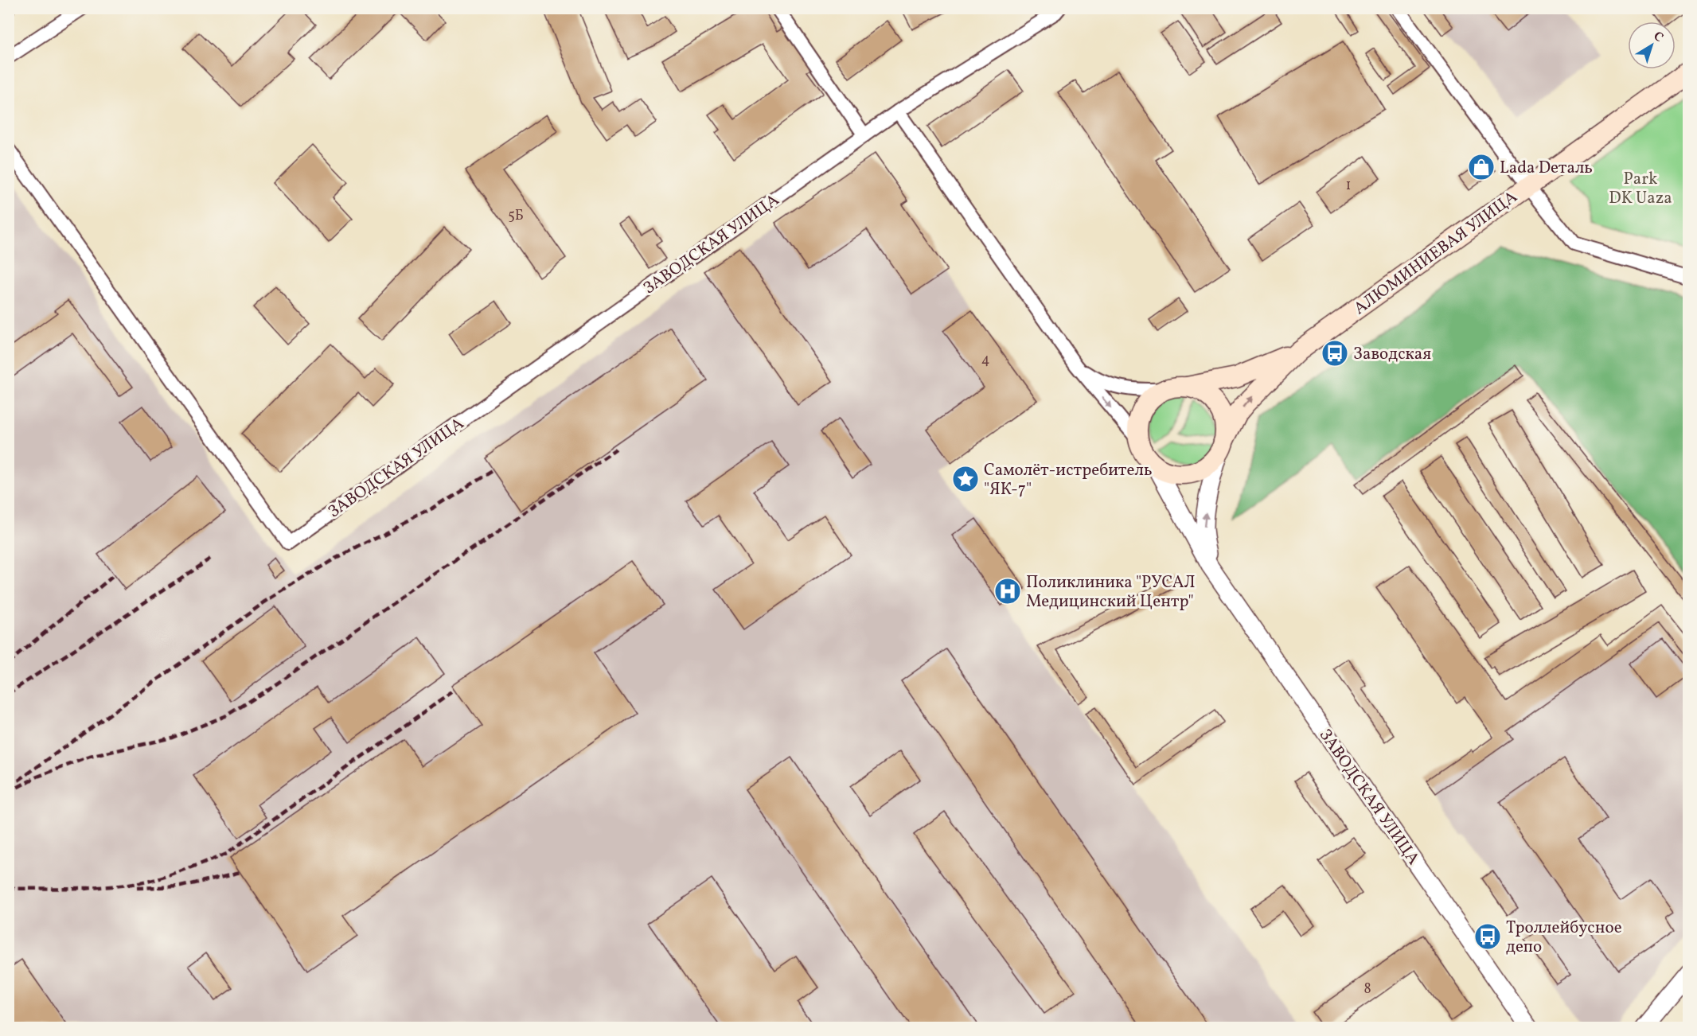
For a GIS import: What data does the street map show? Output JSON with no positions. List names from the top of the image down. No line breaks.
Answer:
{"streets":{"main road":["АЛЮМИНИЕВАЯ УЛИЦА"],"street":["ЗАВОДСКАЯ УЛИЦА"]},"parks":["Park DK Uaza"],"places":{"shop":["Lada Dеталь"],"bus stop":["Заводская","Троллейбусное депо"],"place":["Самолёт-истребитель \"ЯК-7\""],"hospital":["Поликлиника \"РУСАЛ Медицинский Центр\""]},"house_numbers":["1","5Б","4","8"],"north":"top right"}
